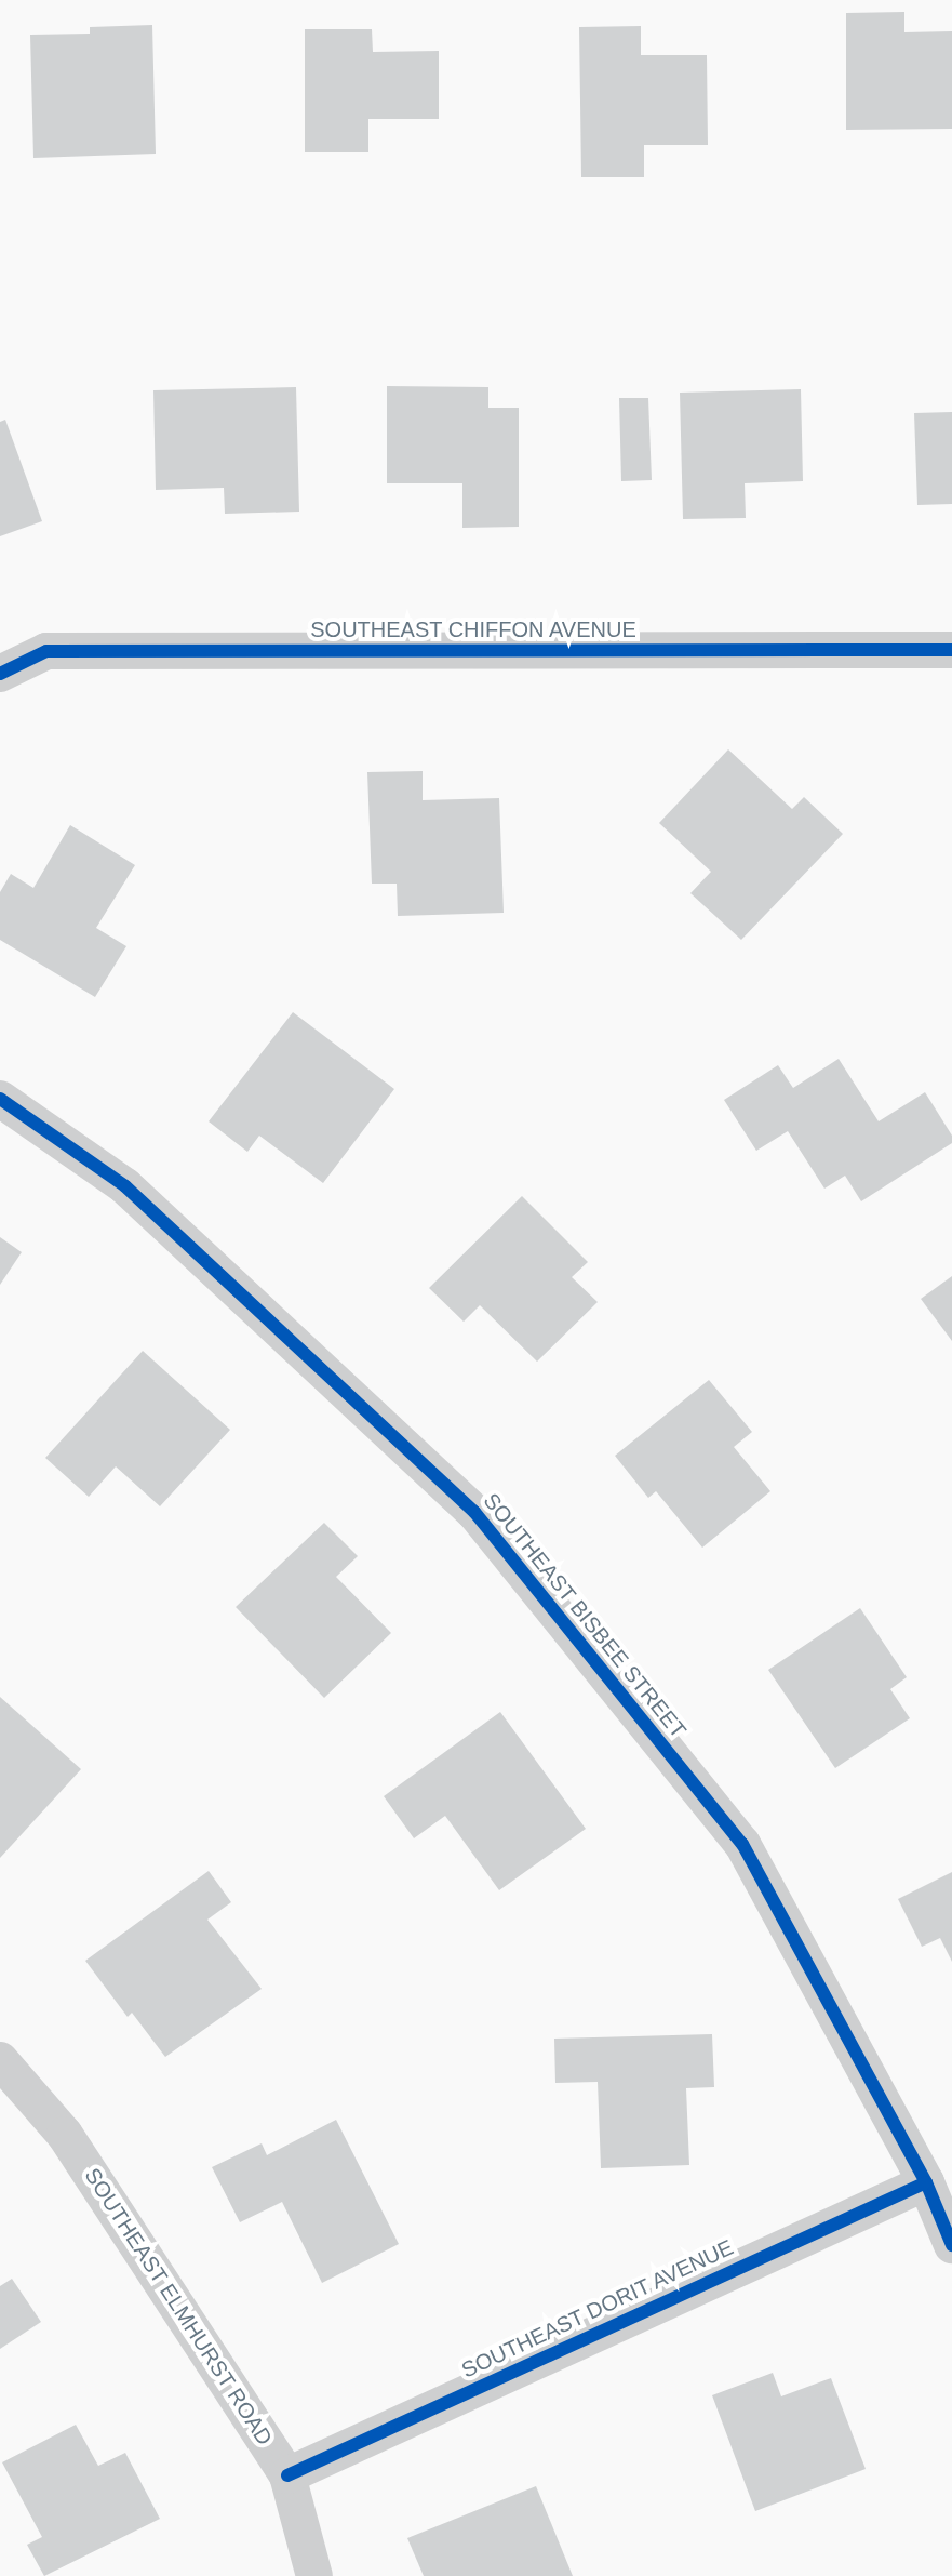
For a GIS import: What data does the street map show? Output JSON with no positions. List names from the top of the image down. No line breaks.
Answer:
{"streets":{"street":["SOUTHEAST CHIFFON AVENUE","SOUTHEAST BISBEE STREET","SOUTHEAST ELMHURST ROAD","SOUTHEAST DORIT AVENUE"]},"crossings":[["SOUTHEAST BISBEE STREET","SOUTHEAST DORIT AVENUE"],["SOUTHEAST ELMHURST ROAD","SOUTHEAST DORIT AVENUE"]]}
